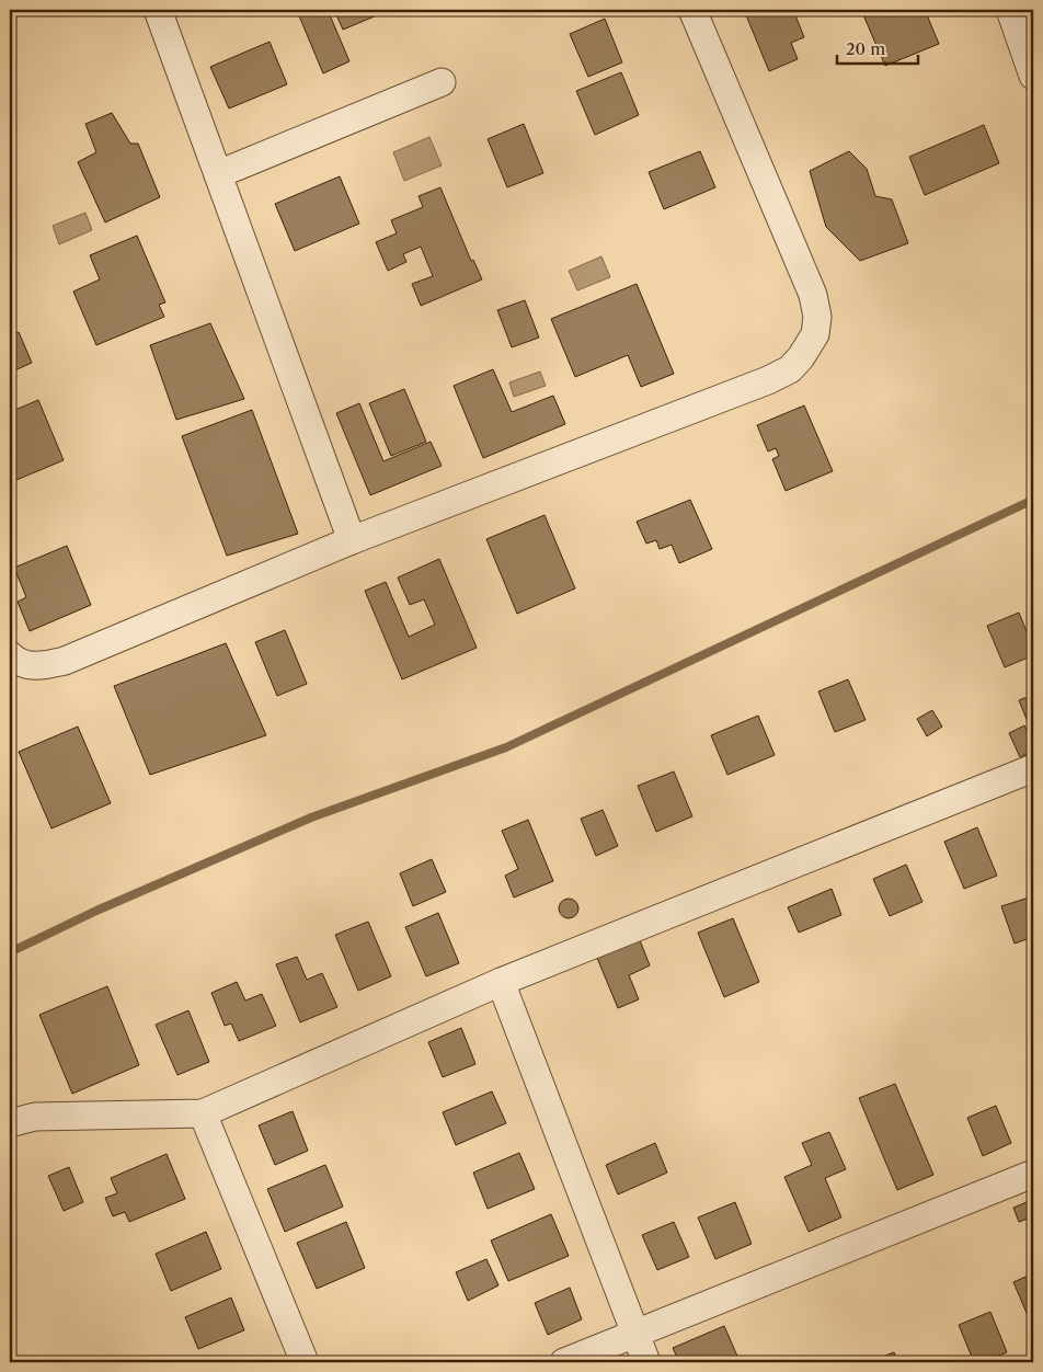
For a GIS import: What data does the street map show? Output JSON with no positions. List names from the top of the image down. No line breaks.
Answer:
{"scale_bar":"20 m"}
